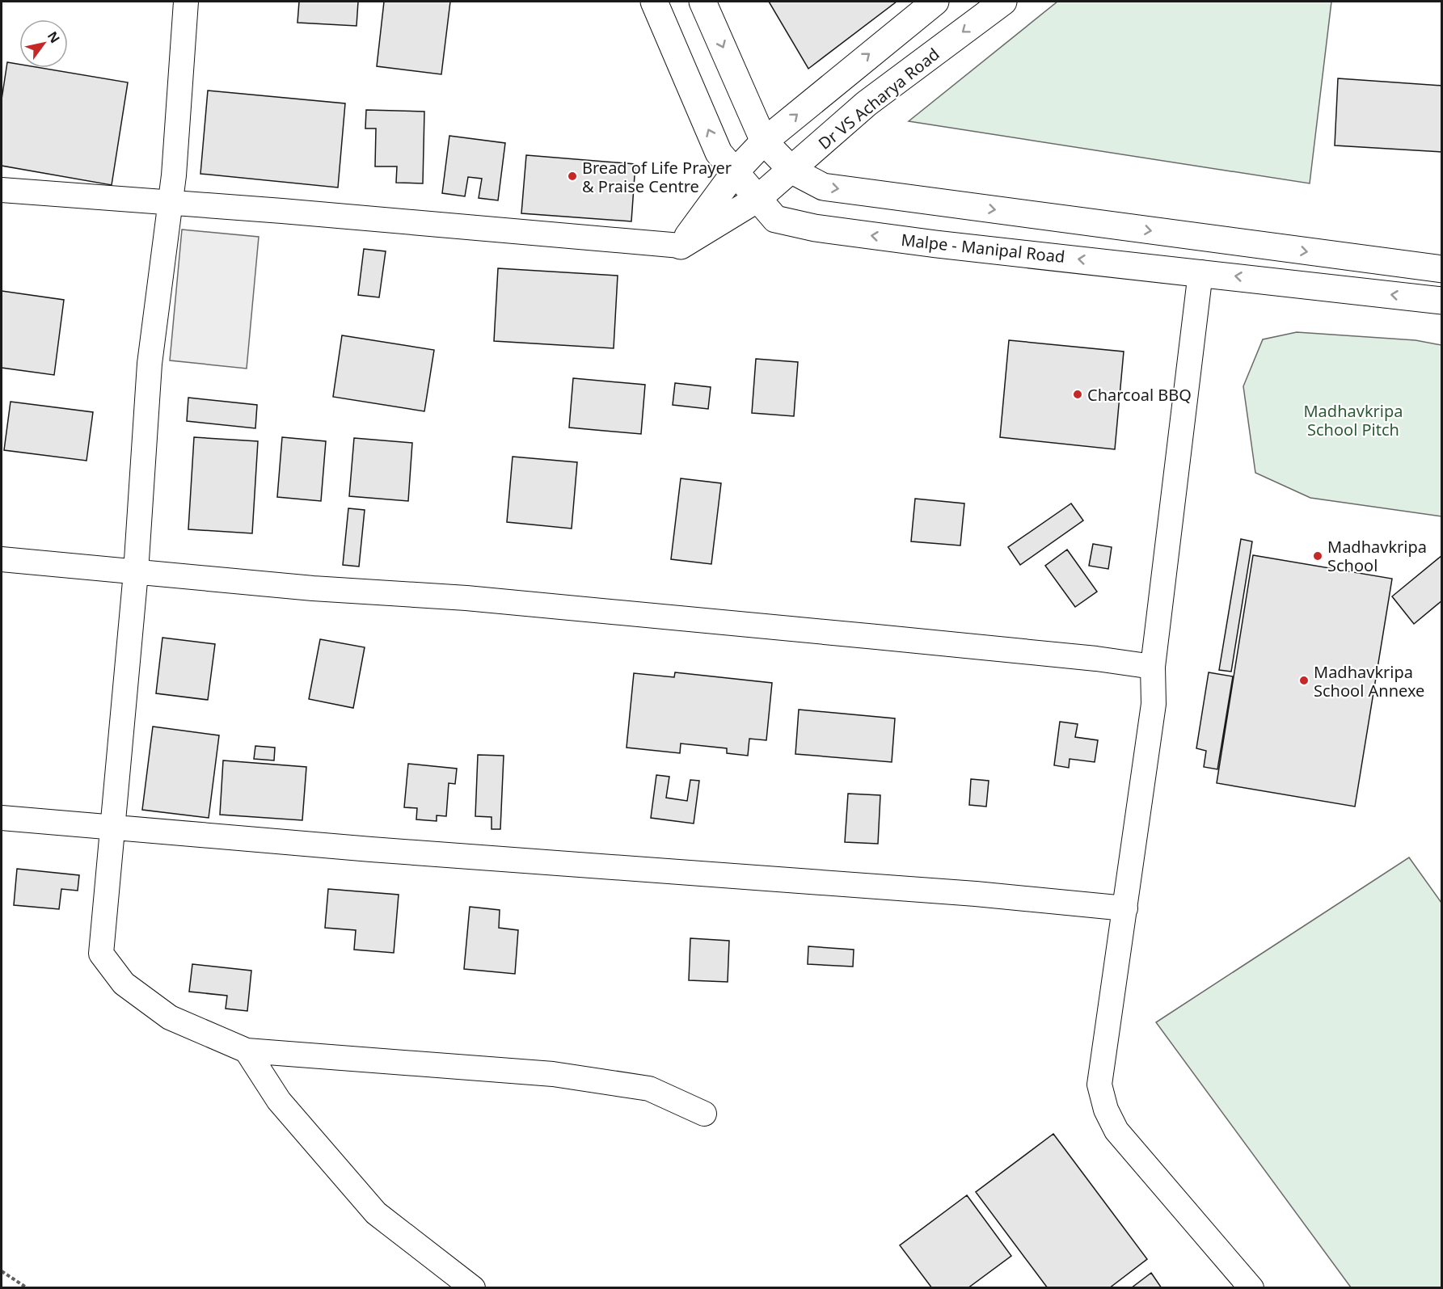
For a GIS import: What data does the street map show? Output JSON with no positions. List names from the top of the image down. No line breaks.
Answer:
{"streets":{"main road":["Dr VS Acharya Road","Malpe - Manipal Road"]},"crossings":[["Dr VS Acharya Road","Malpe - Manipal Road"]],"parks":["Madhavkripa School Pitch"],"places":["Bread of Life Prayer & Praise Centre","Charcoal BBQ","Madhavkripa School","Madhavkripa School Annexe"],"north":"top right"}
